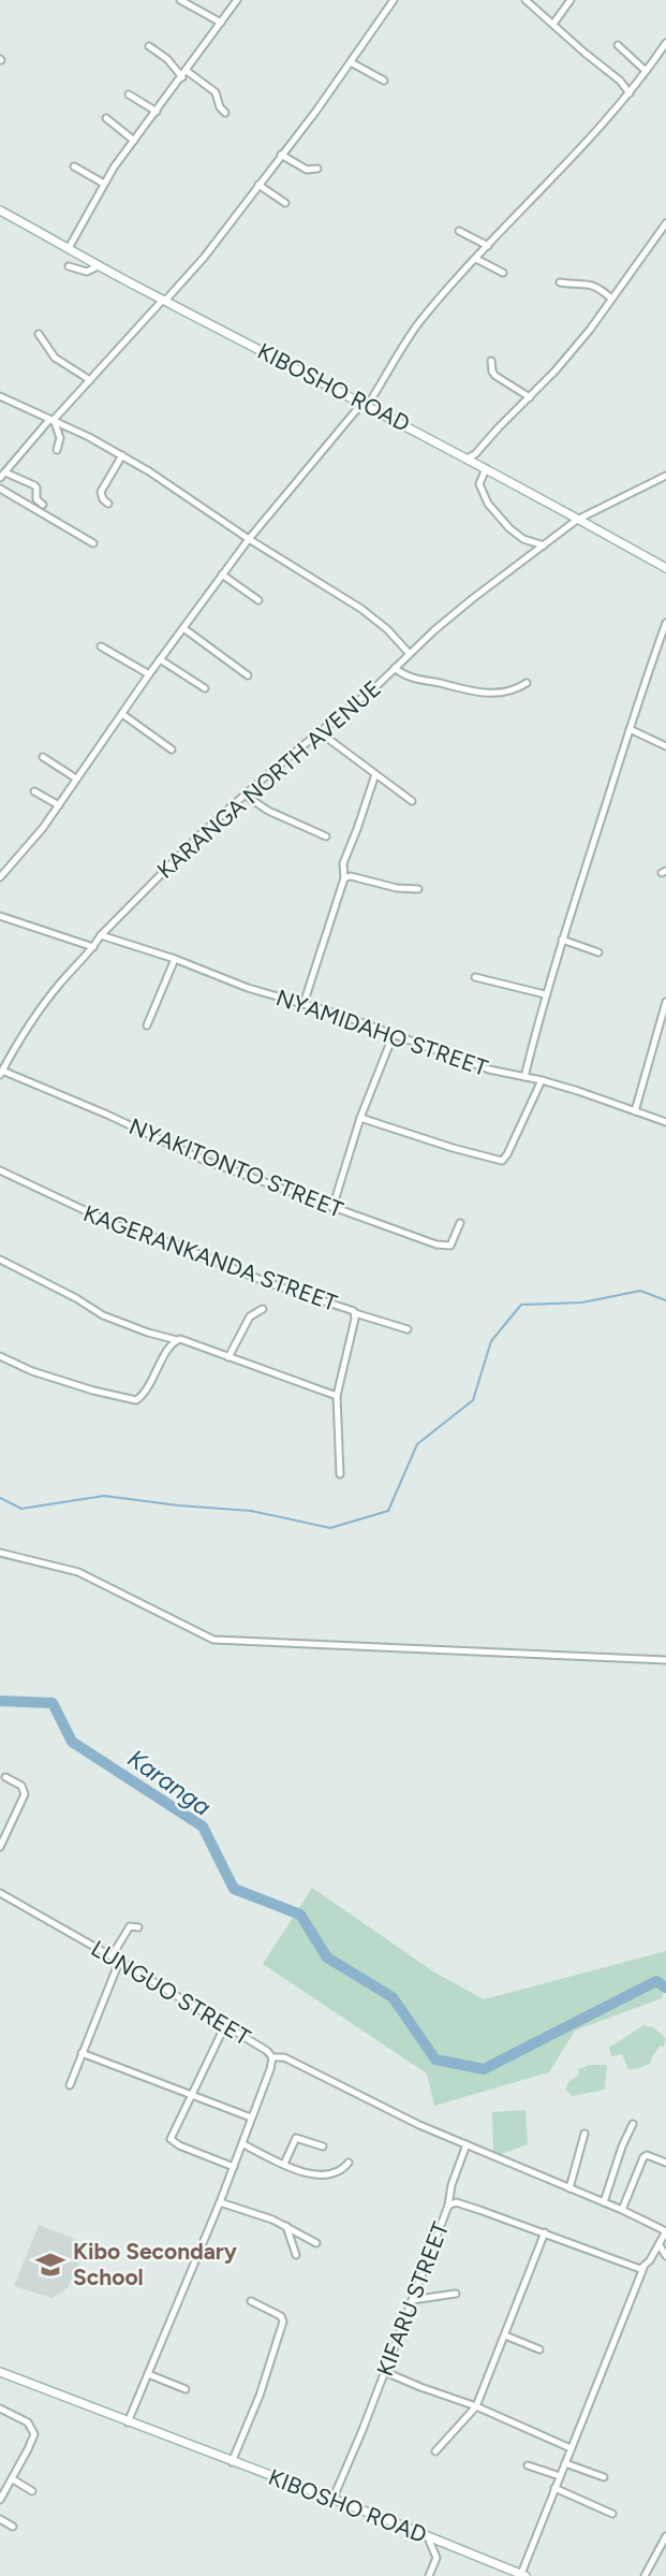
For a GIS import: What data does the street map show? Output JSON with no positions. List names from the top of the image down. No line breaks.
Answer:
{"streets":{"street":["KIBOSHO ROAD","KARANGA NORTH AVENUE","NYAMIDAHO STREET","NYAKITONTO STREET","KAGERANKANDA STREET","LUNGUO STREET","KIFARU STREET"]},"crossings":[["KIBOSHO ROAD","KARANGA NORTH AVENUE"],["KIBOSHO ROAD","LUNGUO STREET"],["KIBOSHO ROAD","KIFARU STREET"],["KARANGA NORTH AVENUE","NYAMIDAHO STREET"],["KARANGA NORTH AVENUE","NYAKITONTO STREET"]],"water":["Karanga"],"places":{"school or university":["Kibo Secondary School"]}}
